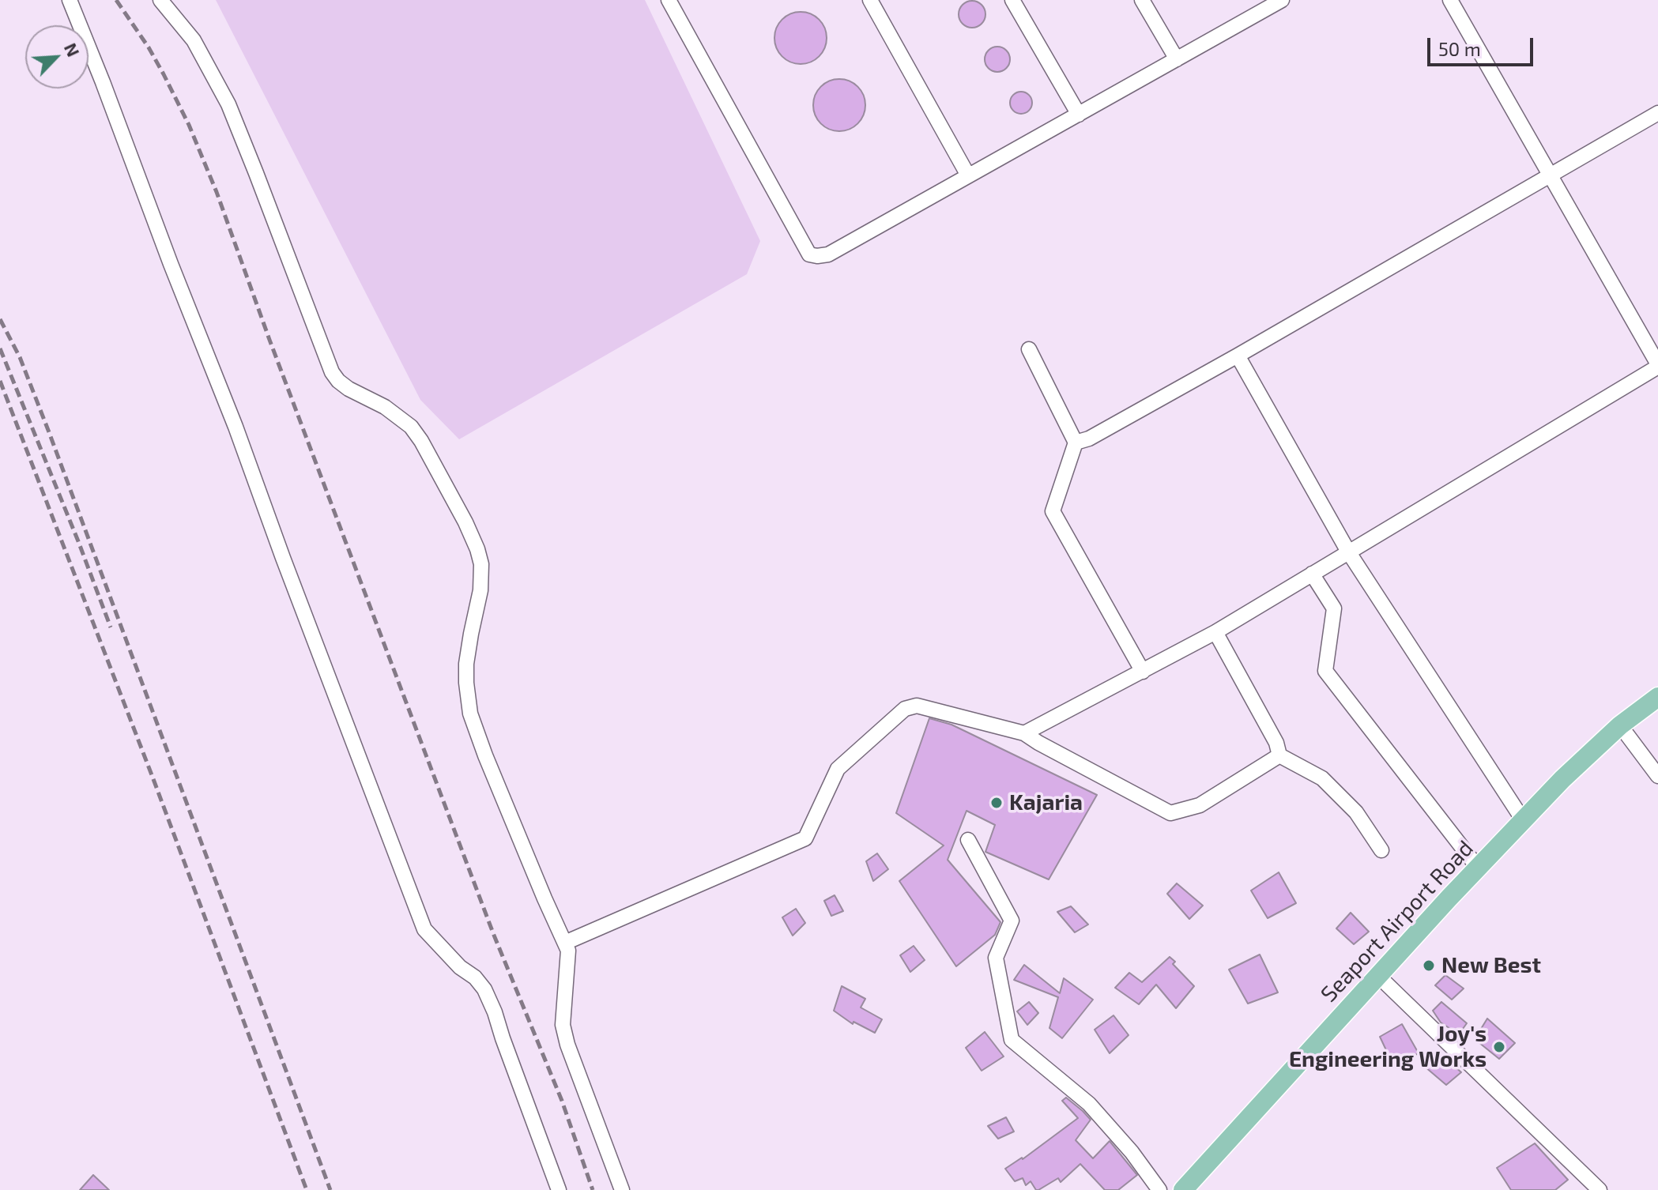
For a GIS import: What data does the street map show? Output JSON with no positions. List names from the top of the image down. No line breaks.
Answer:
{"streets":{"main road":["Seaport Airport Road"]},"places":["Kajaria","New Best","Joy's Engineering Works"],"scale_bar":"50 m","north":"top right"}
